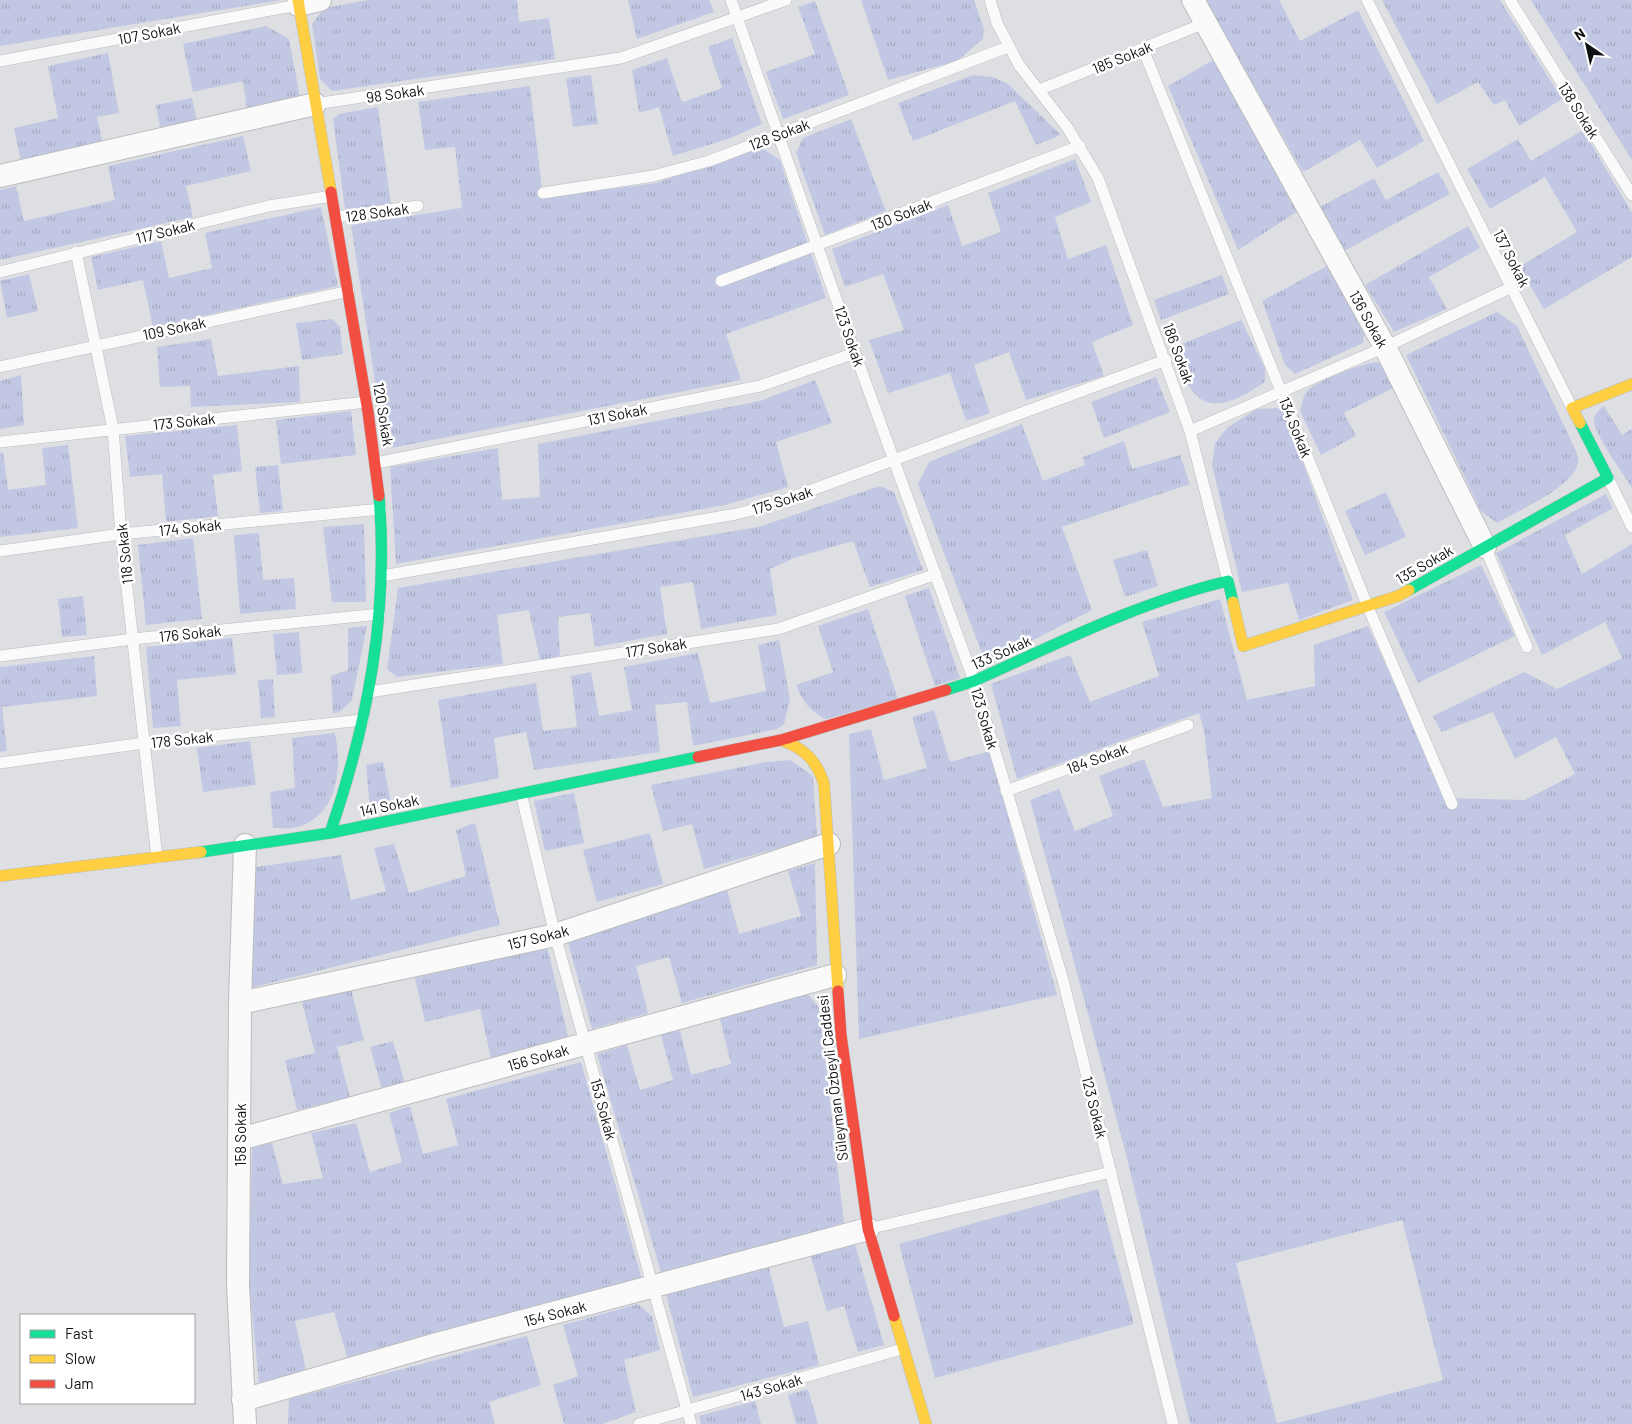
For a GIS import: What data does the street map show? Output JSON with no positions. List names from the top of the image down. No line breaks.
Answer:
{"streets":{"street":["98 Sokak","137 Sokak","136 Sokak","186 Sokak","120 Sokak","135 Sokak","133 Sokak","141 Sokak","157 Sokak","156 Sokak","Süleyman Özbeyli Caddesi","158 Sokak","154 Sokak"],"lane":["107 Sokak","185 Sokak","138 Sokak","128 Sokak","130 Sokak","117 Sokak","109 Sokak","123 Sokak","131 Sokak","173 Sokak","134 Sokak","175 Sokak","174 Sokak","118 Sokak","176 Sokak","177 Sokak","178 Sokak","184 Sokak","153 Sokak","143 Sokak"]},"crossings":[["107 Sokak","120 Sokak"],["185 Sokak","136 Sokak"],["185 Sokak","186 Sokak"],["185 Sokak","134 Sokak"],["98 Sokak","123 Sokak"],["98 Sokak","120 Sokak"],["128 Sokak","123 Sokak"],["128 Sokak","186 Sokak"],["128 Sokak","120 Sokak"],["130 Sokak","123 Sokak"],["130 Sokak","186 Sokak"],["117 Sokak","120 Sokak"],["117 Sokak","118 Sokak"],["137 Sokak","135 Sokak"],["136 Sokak","135 Sokak"],["109 Sokak","120 Sokak"],["109 Sokak","118 Sokak"],["123 Sokak","131 Sokak"],["123 Sokak","175 Sokak"],["123 Sokak","177 Sokak"],["123 Sokak","133 Sokak"],["123 Sokak","184 Sokak"],["186 Sokak","175 Sokak"],["186 Sokak","135 Sokak"],["186 Sokak","133 Sokak"],["120 Sokak","131 Sokak"],["120 Sokak","173 Sokak"],["120 Sokak","175 Sokak"],["120 Sokak","174 Sokak"],["120 Sokak","176 Sokak"],["120 Sokak","177 Sokak"],["120 Sokak","178 Sokak"],["120 Sokak","141 Sokak"],["173 Sokak","118 Sokak"],["134 Sokak","135 Sokak"],["174 Sokak","118 Sokak"],["118 Sokak","176 Sokak"],["118 Sokak","178 Sokak"],["118 Sokak","141 Sokak"],["133 Sokak","141 Sokak"],["133 Sokak","Süleyman Özbeyli Caddesi"],["141 Sokak","Süleyman Özbeyli Caddesi"],["141 Sokak","153 Sokak"],["141 Sokak","158 Sokak"],["157 Sokak","Süleyman Özbeyli Caddesi"],["157 Sokak","153 Sokak"],["157 Sokak","158 Sokak"],["156 Sokak","Süleyman Özbeyli Caddesi"],["156 Sokak","153 Sokak"],["156 Sokak","158 Sokak"],["Süleyman Özbeyli Caddesi","154 Sokak"],["Süleyman Özbeyli Caddesi","143 Sokak"],["153 Sokak","154 Sokak"],["153 Sokak","143 Sokak"],["158 Sokak","154 Sokak"]],"legend":["Fast","Slow","Jam"],"north":"top left"}
